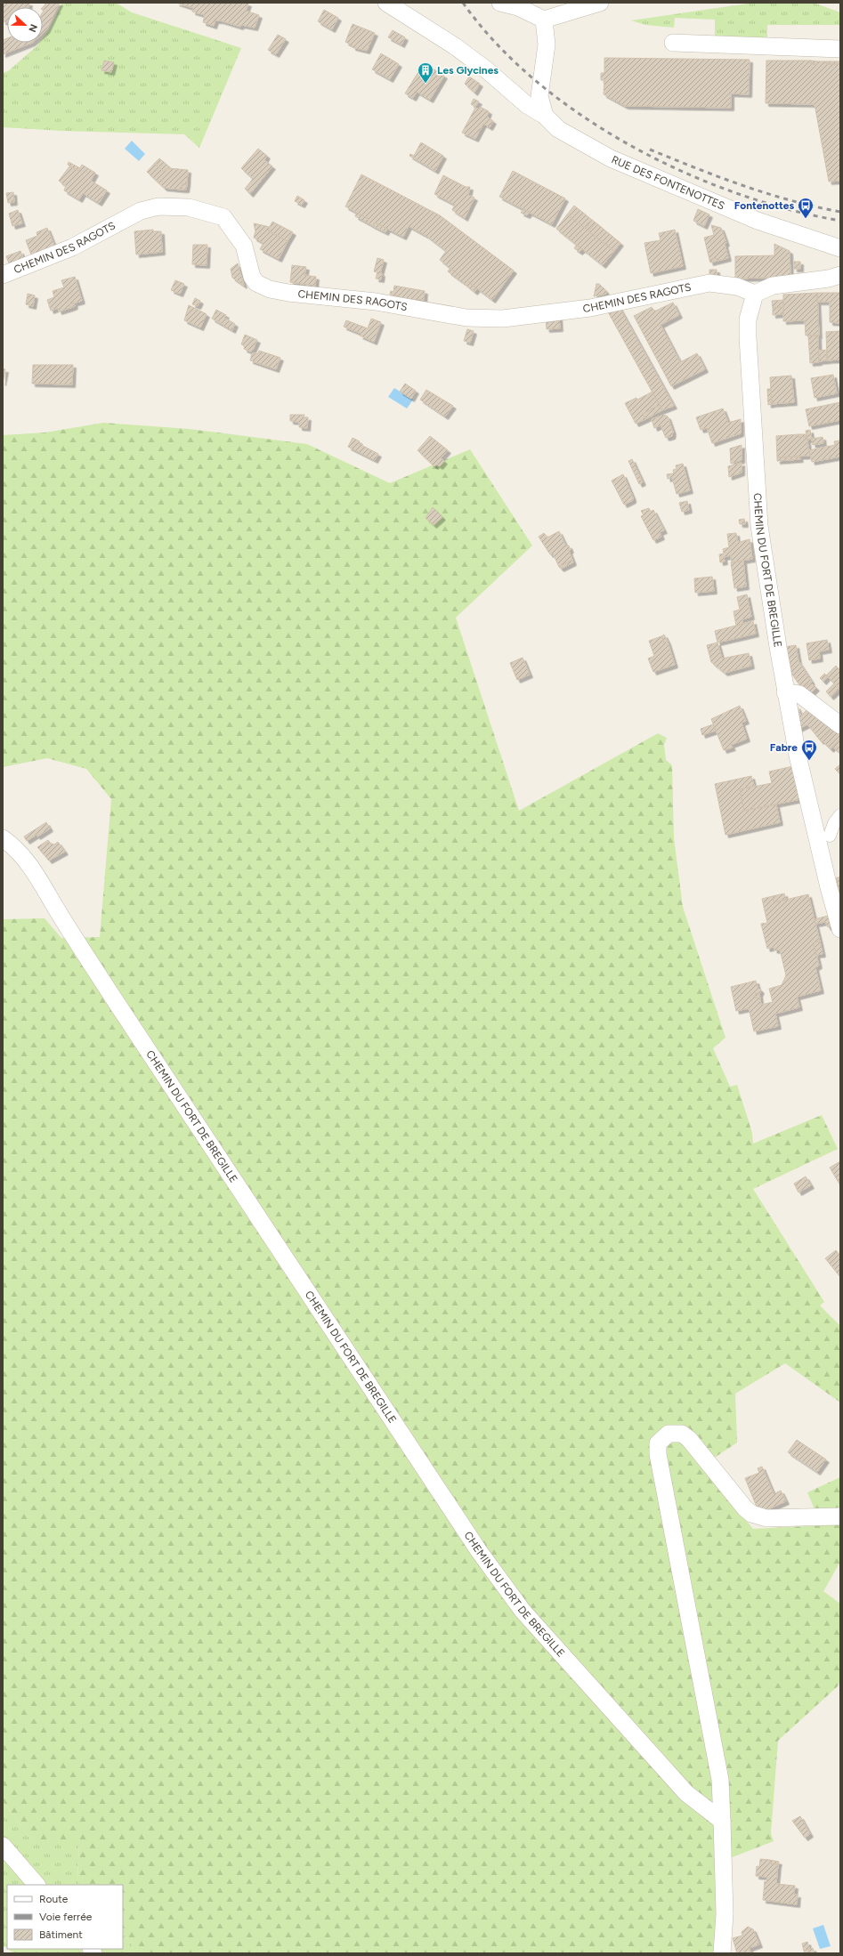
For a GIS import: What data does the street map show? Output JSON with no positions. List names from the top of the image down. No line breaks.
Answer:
{"streets":{"street":["RUE DES FONTENOTTES","CHEMIN DES RAGOTS","CHEMIN DU FORT DE BREGILLE"]},"crossings":[["CHEMIN DES RAGOTS","CHEMIN DU FORT DE BREGILLE"]],"places":{"building":["Les Glycines"],"bus stop":["Fontenottes","Fabre"]},"legend":["Route","Voie ferrée","Bâtiment"],"north":"right"}
